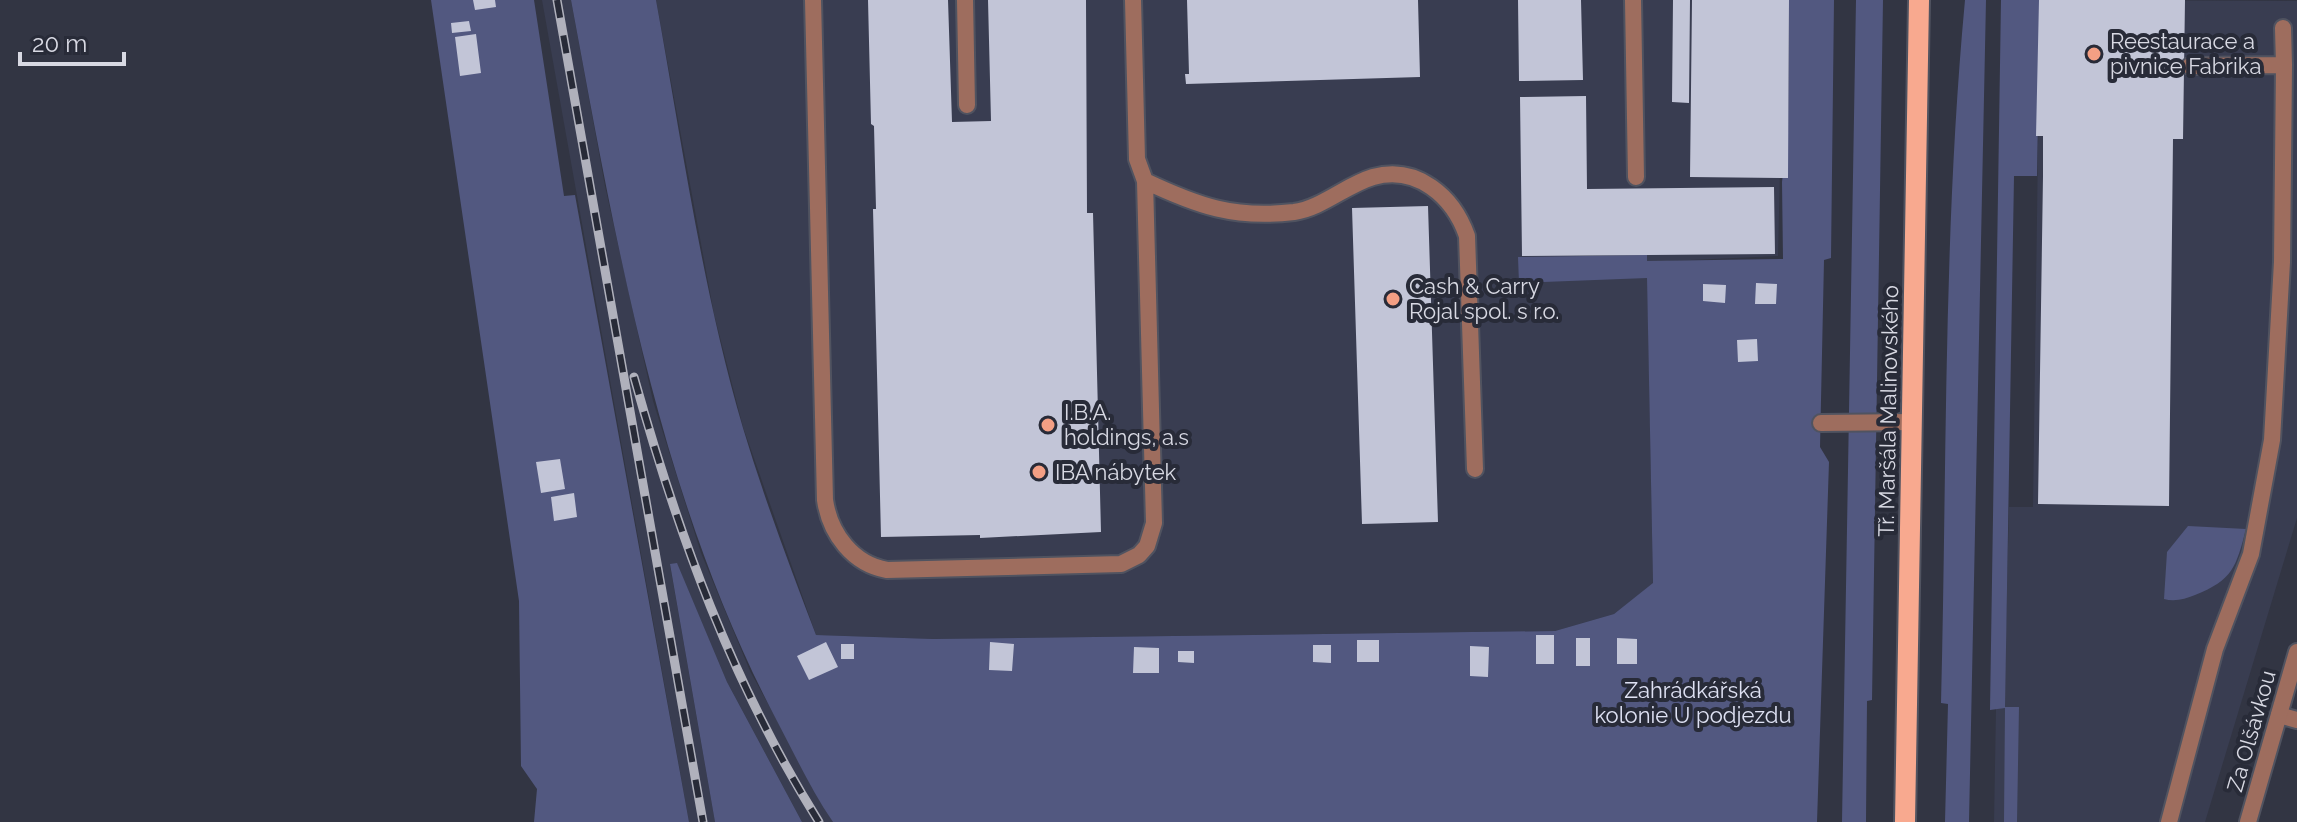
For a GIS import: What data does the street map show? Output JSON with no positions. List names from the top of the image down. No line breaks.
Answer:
{"streets":{"main road":["Tř. Maršála Malinovského"],"street":["Za Olšávkou"]},"parks":["Zahrádkářská kolonie U podjezdu"],"places":["Reestaurace a pivnice Fabrika","Cash & Carry Rojal spol. s r.o.","I.B.A. holdings, a.s","IBA nábytek"],"scale_bar":"20 m"}
